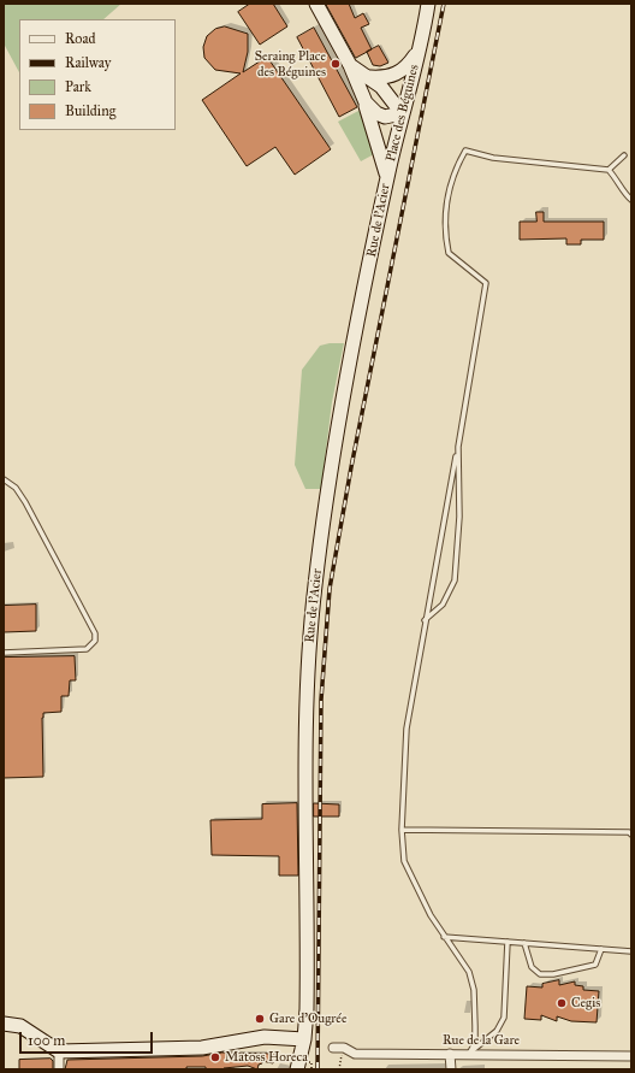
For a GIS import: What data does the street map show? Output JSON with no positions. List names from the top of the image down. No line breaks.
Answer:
{"streets":{"main road":["Place des Béguines","Rue de l'Acier"],"street":["Rue de la Gare"]},"crossings":[["Place des Béguines","Rue de l'Acier"]],"places":["Seraing Place des Béguines","Cegis","Gare d'Ougrée","Matoss Horeca"],"legend":["Road","Railway","Park","Building"],"scale_bar":"100 m"}
